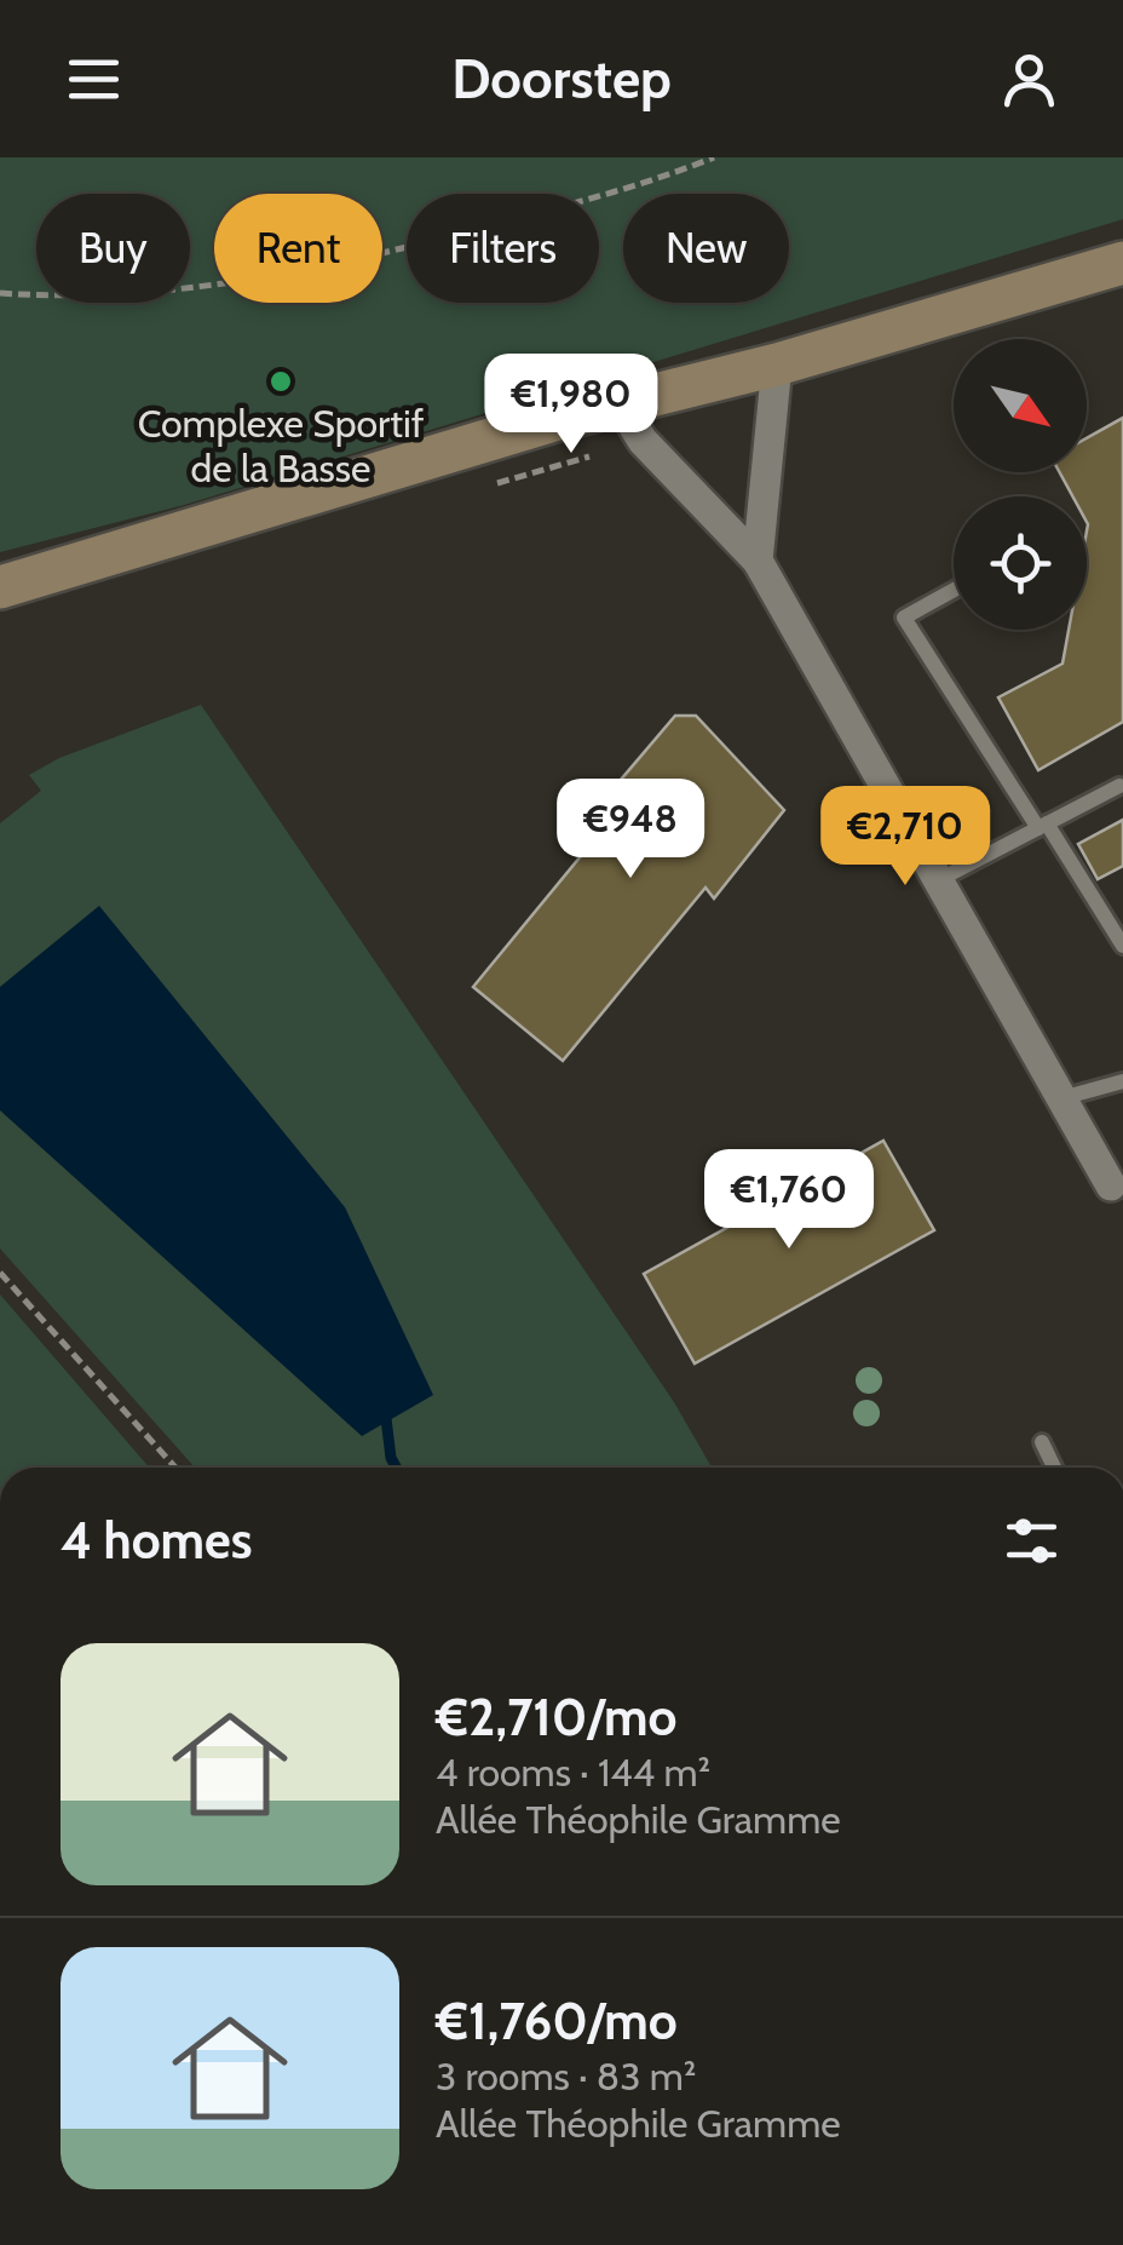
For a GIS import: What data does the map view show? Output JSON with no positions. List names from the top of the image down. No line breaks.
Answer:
{"places":["Complexe Sportif de la Basse"],"north":"bottom right","page":{"header":"Doorstep","chip":["Buy","Rent","Filters","New"],"price":["€1,980","€948","€2,710","€1,760"],"heading":"4 homes","list":[{"name":"€2,710/mo","note":"4 rooms · 144 m² · Allée Théophile Gramme"},{"name":"€1,760/mo","note":"3 rooms · 83 m² · Allée Théophile Gramme"}]}}
